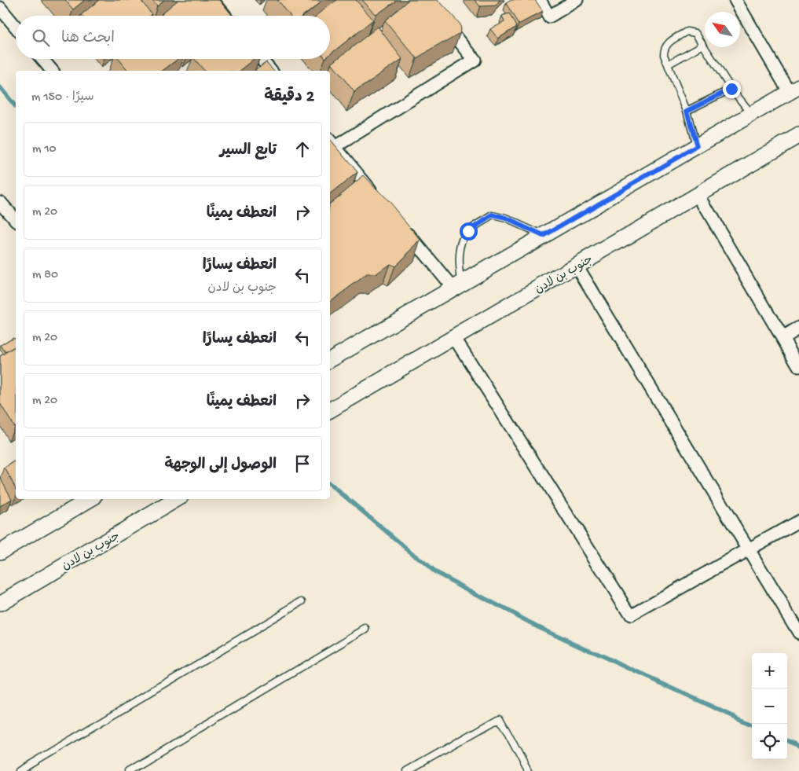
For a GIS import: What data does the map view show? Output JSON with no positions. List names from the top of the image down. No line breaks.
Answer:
{"streets":{"street":["جنوب بن لادن"]},"north":"top left","page":{"search":"ابحث هنا","heading":["2 دقيقة","سيرًا · 150 m"],"list":[["تابع السير","10 m"],["انعطف يمينًا","20 m"],["انعطف يسارًا","جنوب بن لادن","80 m"],["انعطف يسارًا","20 m"],["انعطف يمينًا","20 m"],"الوصول إلى الوجهة"],"map_buttons":["+","−"]}}
